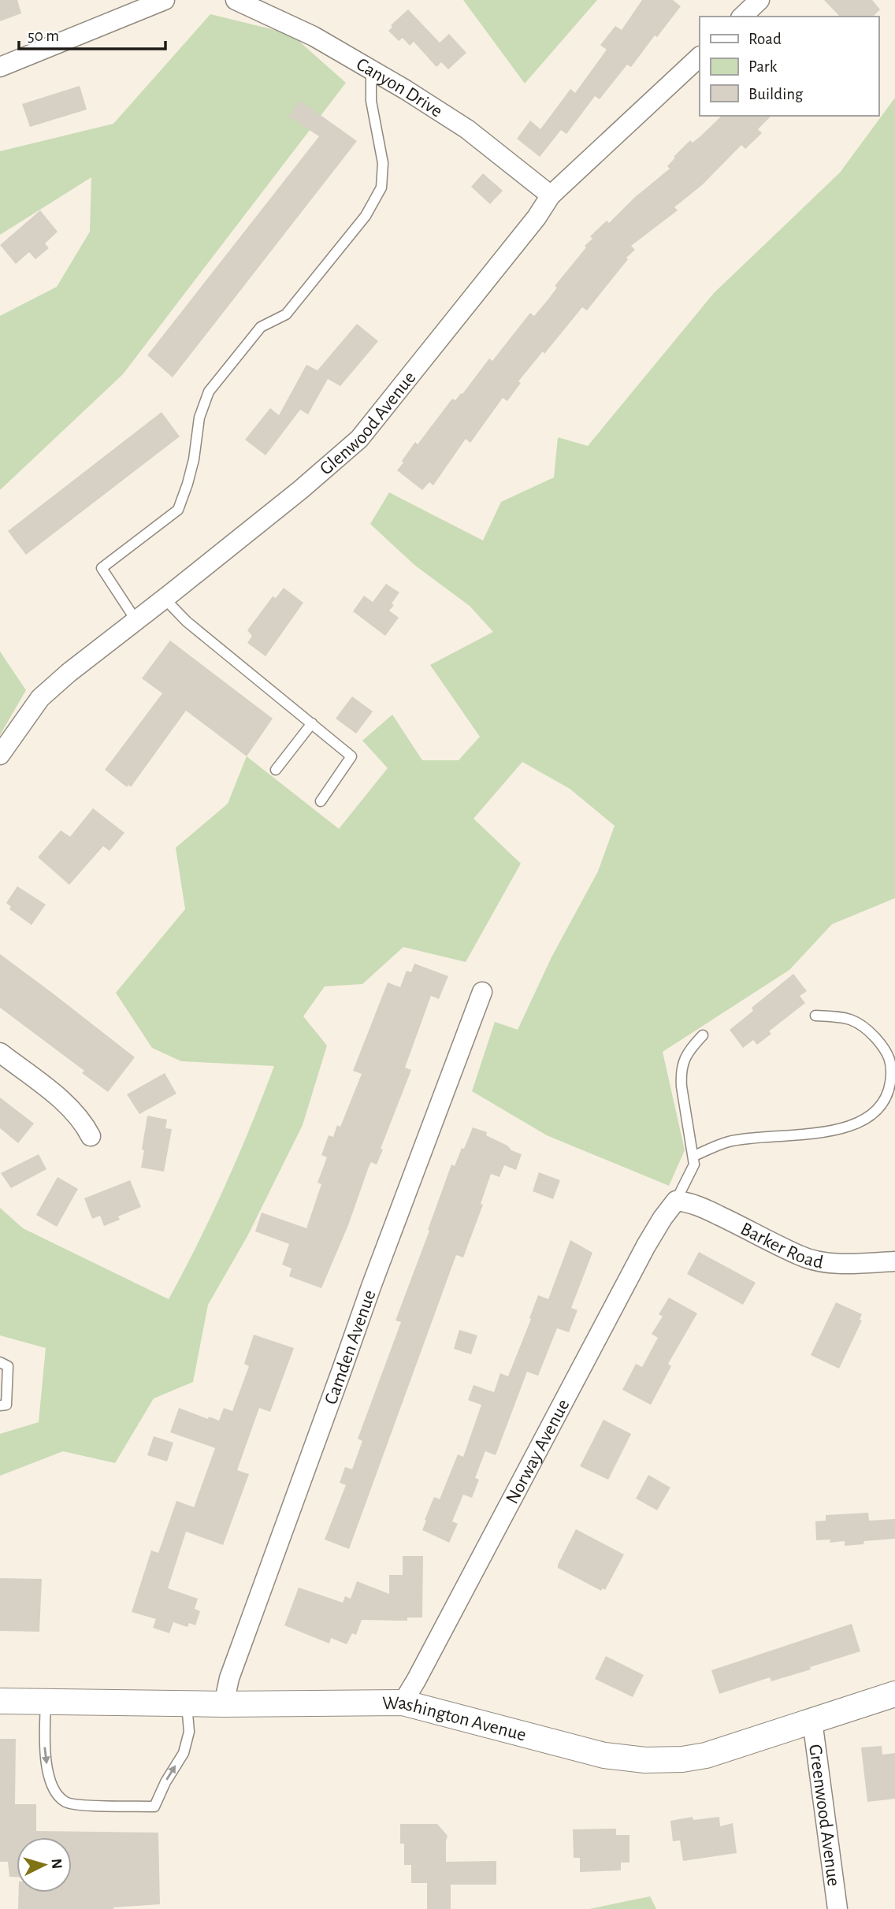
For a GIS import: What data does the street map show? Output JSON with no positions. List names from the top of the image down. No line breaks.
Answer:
{"streets":{"street":["Canyon Drive","Glenwood Avenue","Barker Road","Camden Avenue","Norway Avenue","Washington Avenue","Greenwood Avenue"]},"crossings":[["Canyon Drive","Glenwood Avenue"],["Barker Road","Norway Avenue"],["Camden Avenue","Washington Avenue"],["Norway Avenue","Washington Avenue"],["Washington Avenue","Greenwood Avenue"]],"legend":["Road","Park","Building"],"scale_bar":"50 m","north":"right"}
